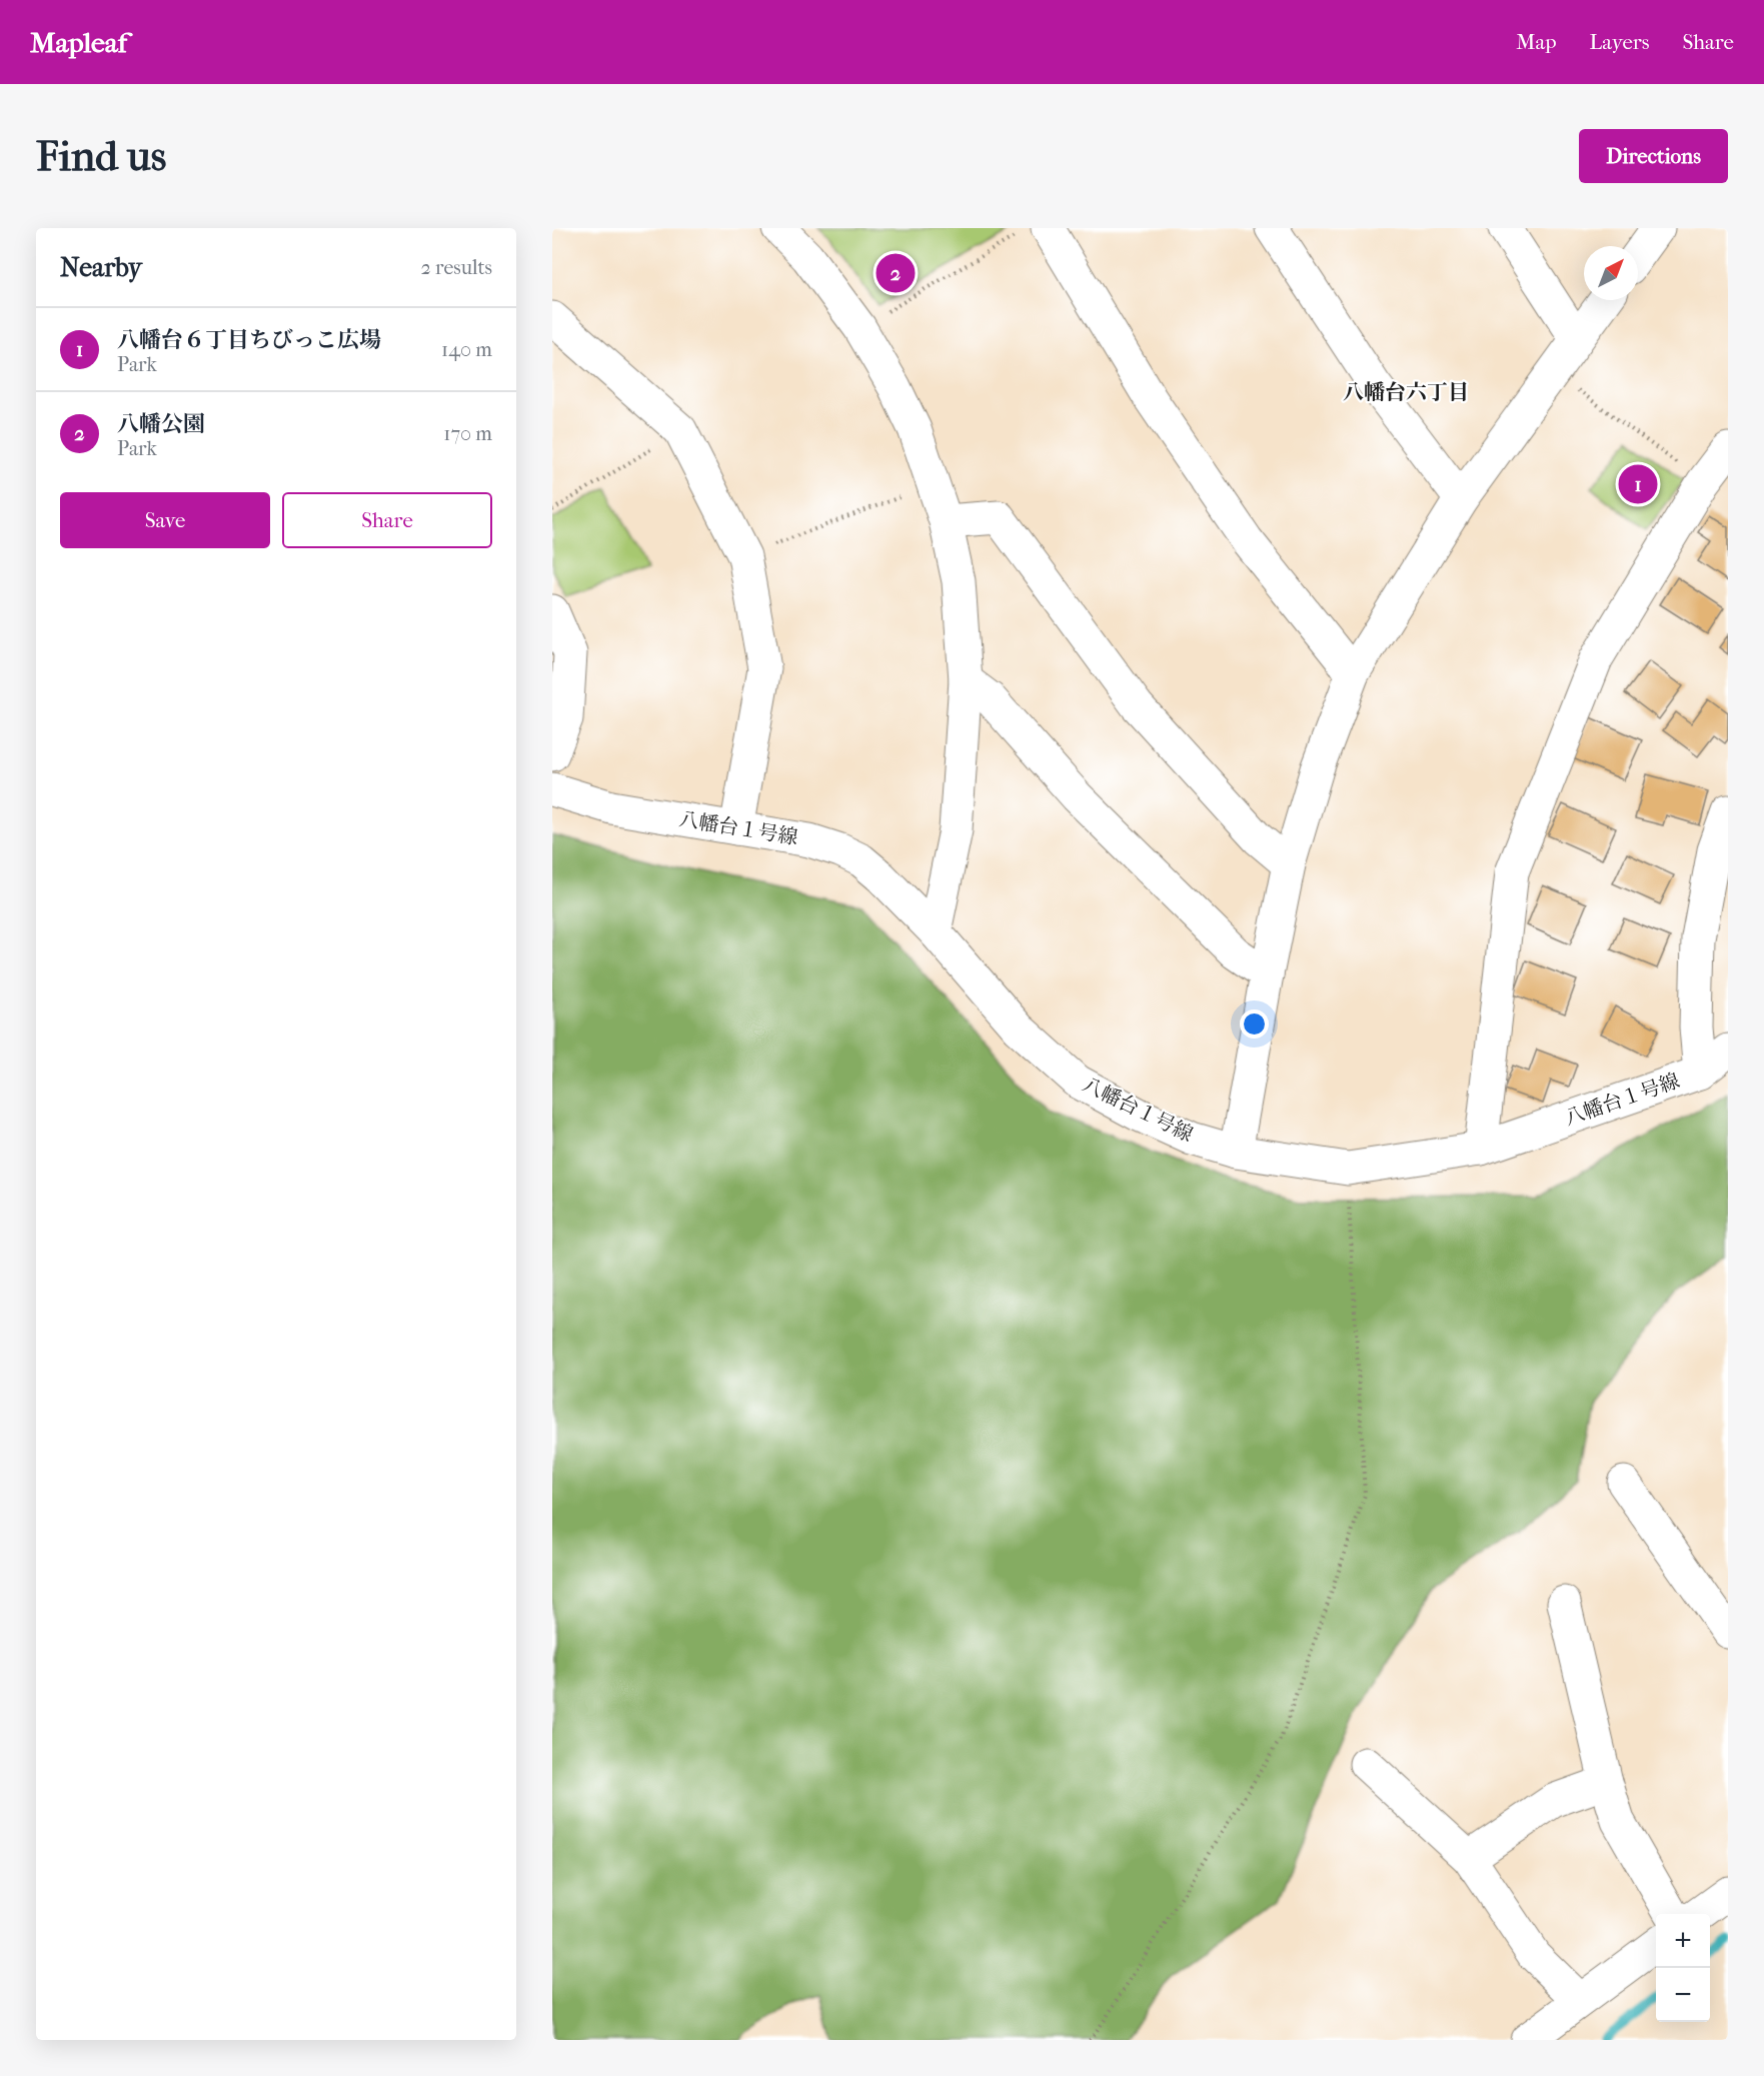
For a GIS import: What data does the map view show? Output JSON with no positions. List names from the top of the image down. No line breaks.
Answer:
{"streets":{"street":["八幡台１号線"]},"districts":["八幡台六丁目"],"north":"top right","page":{"header":"Mapleaf","nav":["Map","Layers","Share"],"buttons":["Directions",["Save","Share"]],"title":"Find us","heading":["Nearby","2 results"],"pins":["2","1"],"list":[{"mark":"1","name":"八幡台６丁目ちびっこ広場","note":"Park","value":"140 m"},{"mark":"2","name":"八幡公園","note":"Park","value":"170 m"}],"map_buttons":["+","−"]}}
